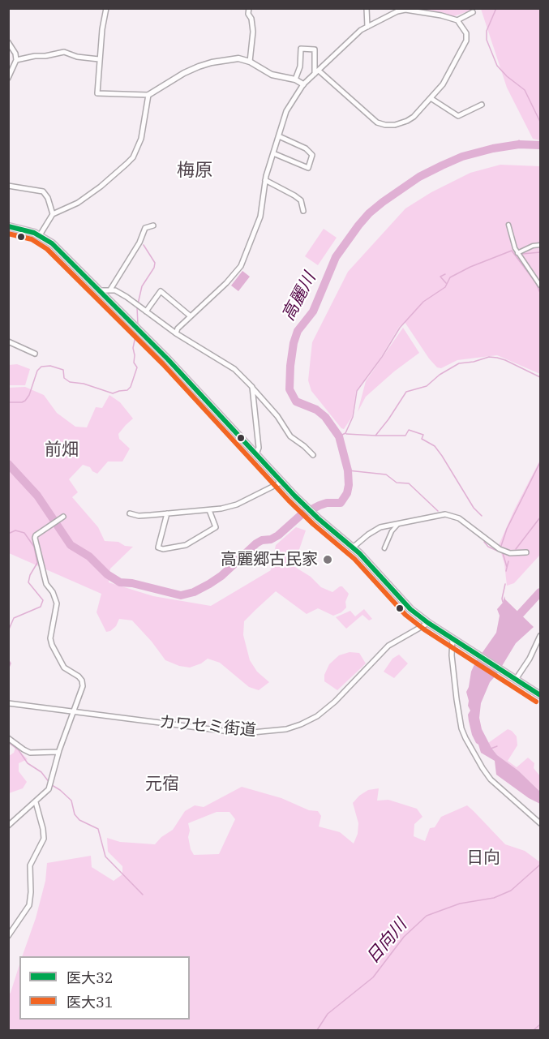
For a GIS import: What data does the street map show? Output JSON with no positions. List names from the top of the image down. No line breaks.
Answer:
{"streets":{"street":["カワセミ街道"]},"districts":["梅原","前畑","元宿","日向"],"water":["高麗川","日向川"],"places":["高麗郷古民家"],"lines":["transit line 医大32","transit line 医大31"],"legend":["医大32","医大31"]}
